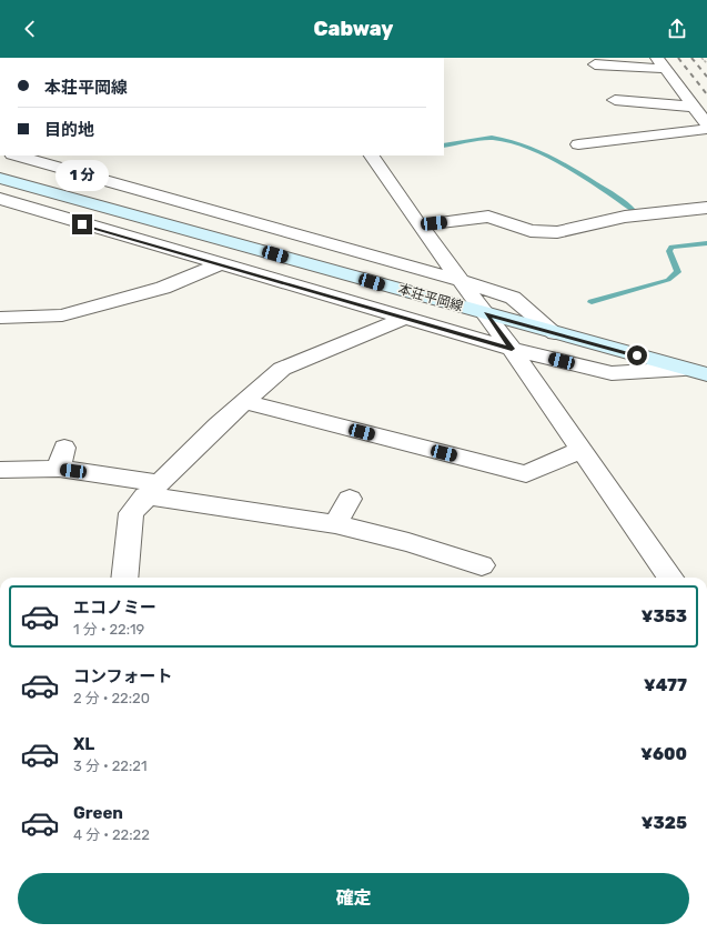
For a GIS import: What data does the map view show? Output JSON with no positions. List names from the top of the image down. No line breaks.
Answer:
{"streets":{"main road":["本荘平岡線"]},"page":{"header":"Cabway","banner":["本荘平岡線","目的地"],"bubble":"1 分","list":[{"name":"エコノミー","note":"1 分 · 22:19","value":"¥353"},{"name":"コンフォート","note":"2 分 · 22:20","value":"¥477"},{"name":"XL","note":"3 分 · 22:21","value":"¥600"},{"name":"Green","note":"4 分 · 22:22","value":"¥325"}],"buttons":"確定"}}
